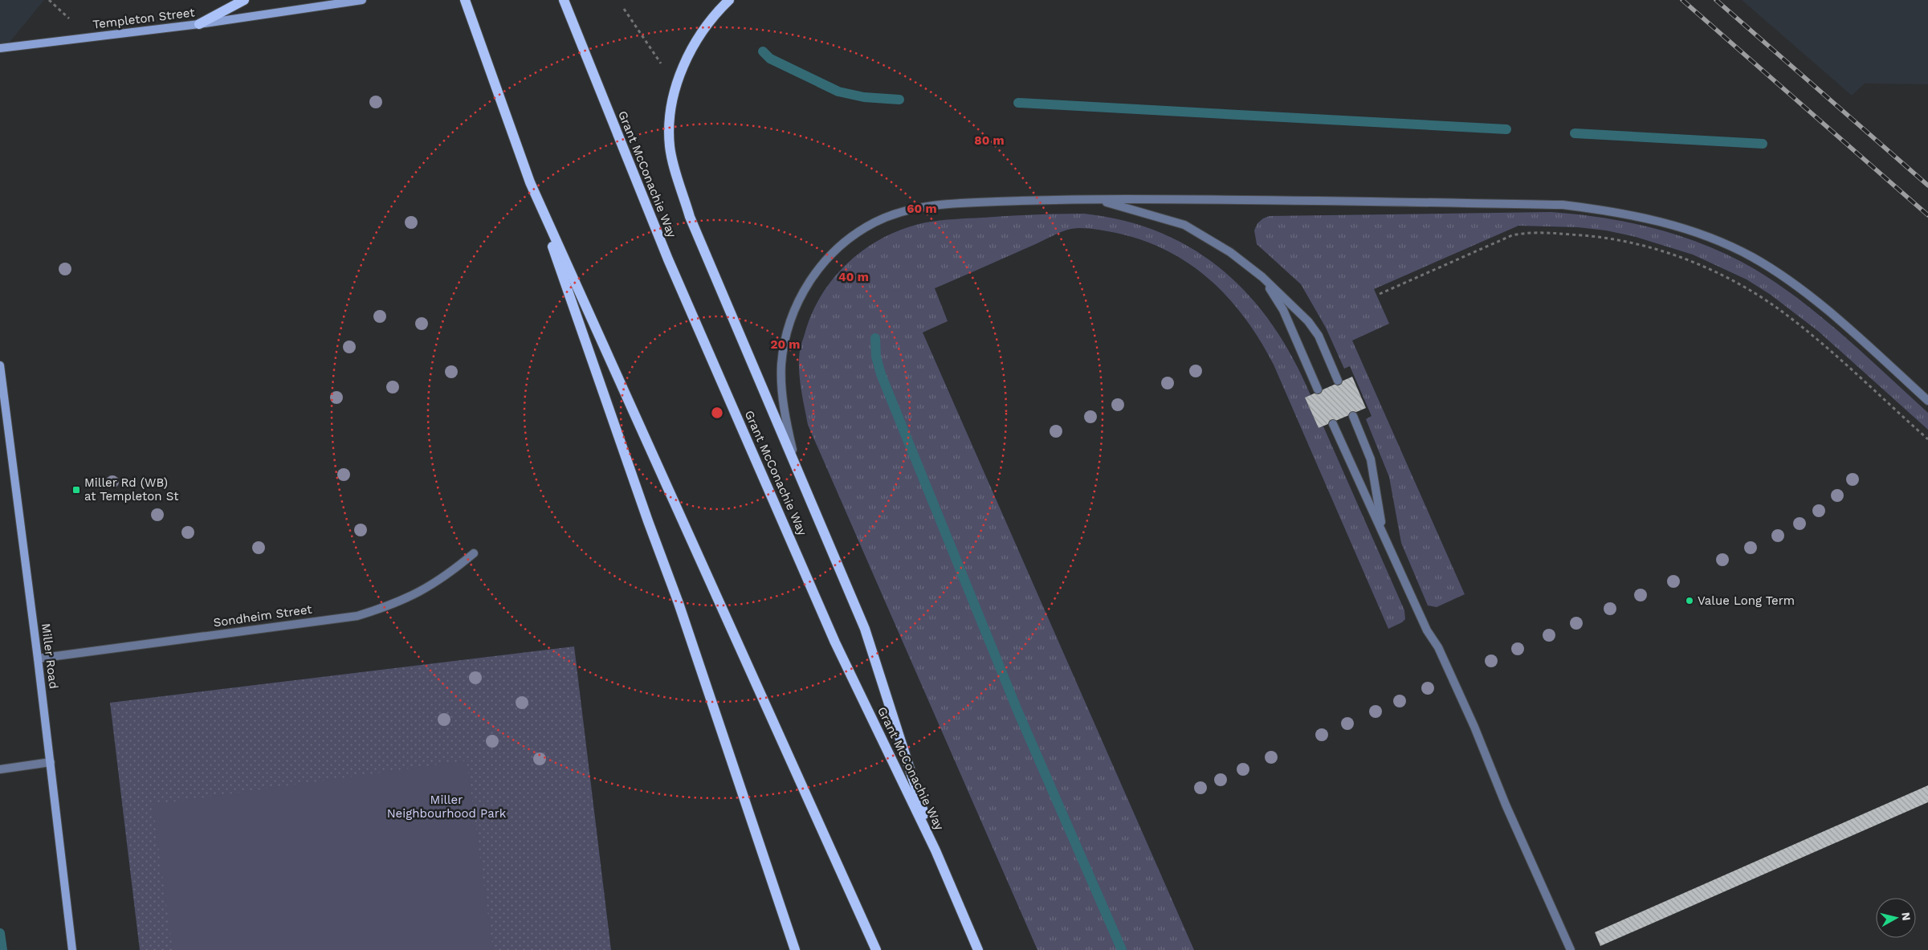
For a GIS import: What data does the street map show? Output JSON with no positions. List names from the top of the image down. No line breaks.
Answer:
{"streets":{"main road":["Grant McConachie Way"],"street":["Templeton Street","Sondheim Street","Miller Road"]},"crossings":[["Sondheim Street","Miller Road"]],"parks":["Miller Neighbourhood Park"],"places":{"transit":["Miller Rd (WB) at Templeton St"],"other":["Value Long Term"]},"north":"right","rings":["80 m","60 m","40 m","20 m"]}
